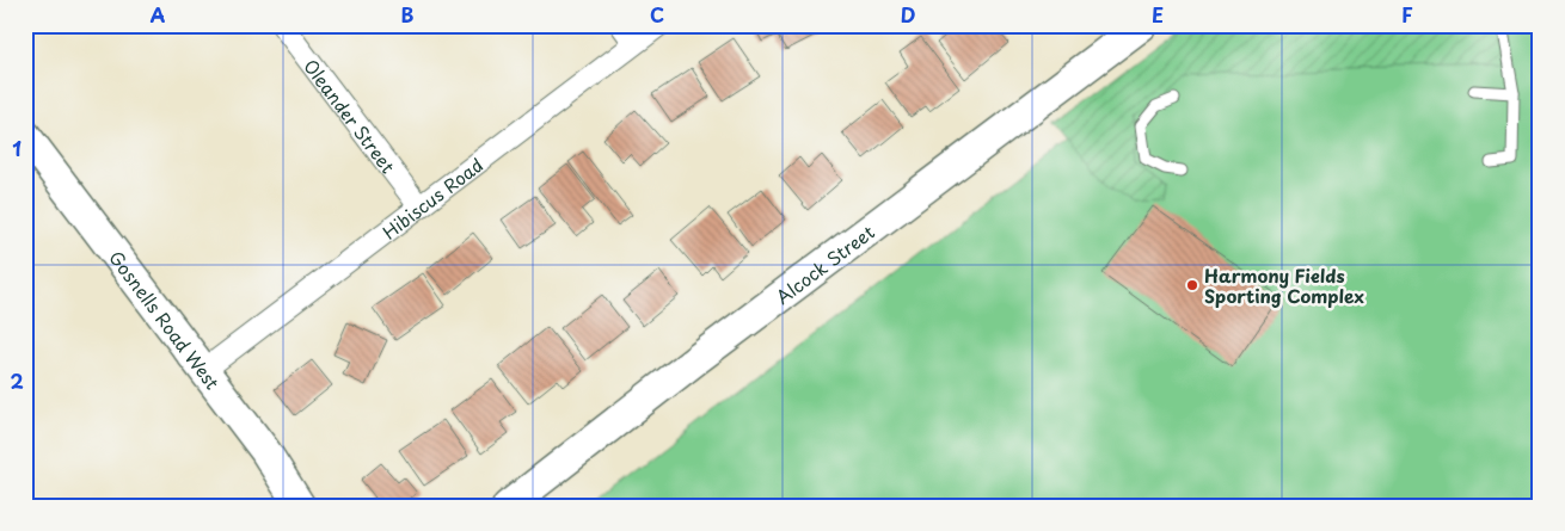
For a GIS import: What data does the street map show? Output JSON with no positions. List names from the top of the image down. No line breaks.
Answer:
{"streets":{"main road":["Alcock Street","Gosnells Road West"],"street":["Oleander Street","Hibiscus Road"]},"crossings":[["Oleander Street","Hibiscus Road"],["Hibiscus Road","Gosnells Road West"]],"places":["Harmony Fields Sporting Complex"],"grid":{"columns":["A","B","C","D","E","F"],"rows":["1","2"]}}
